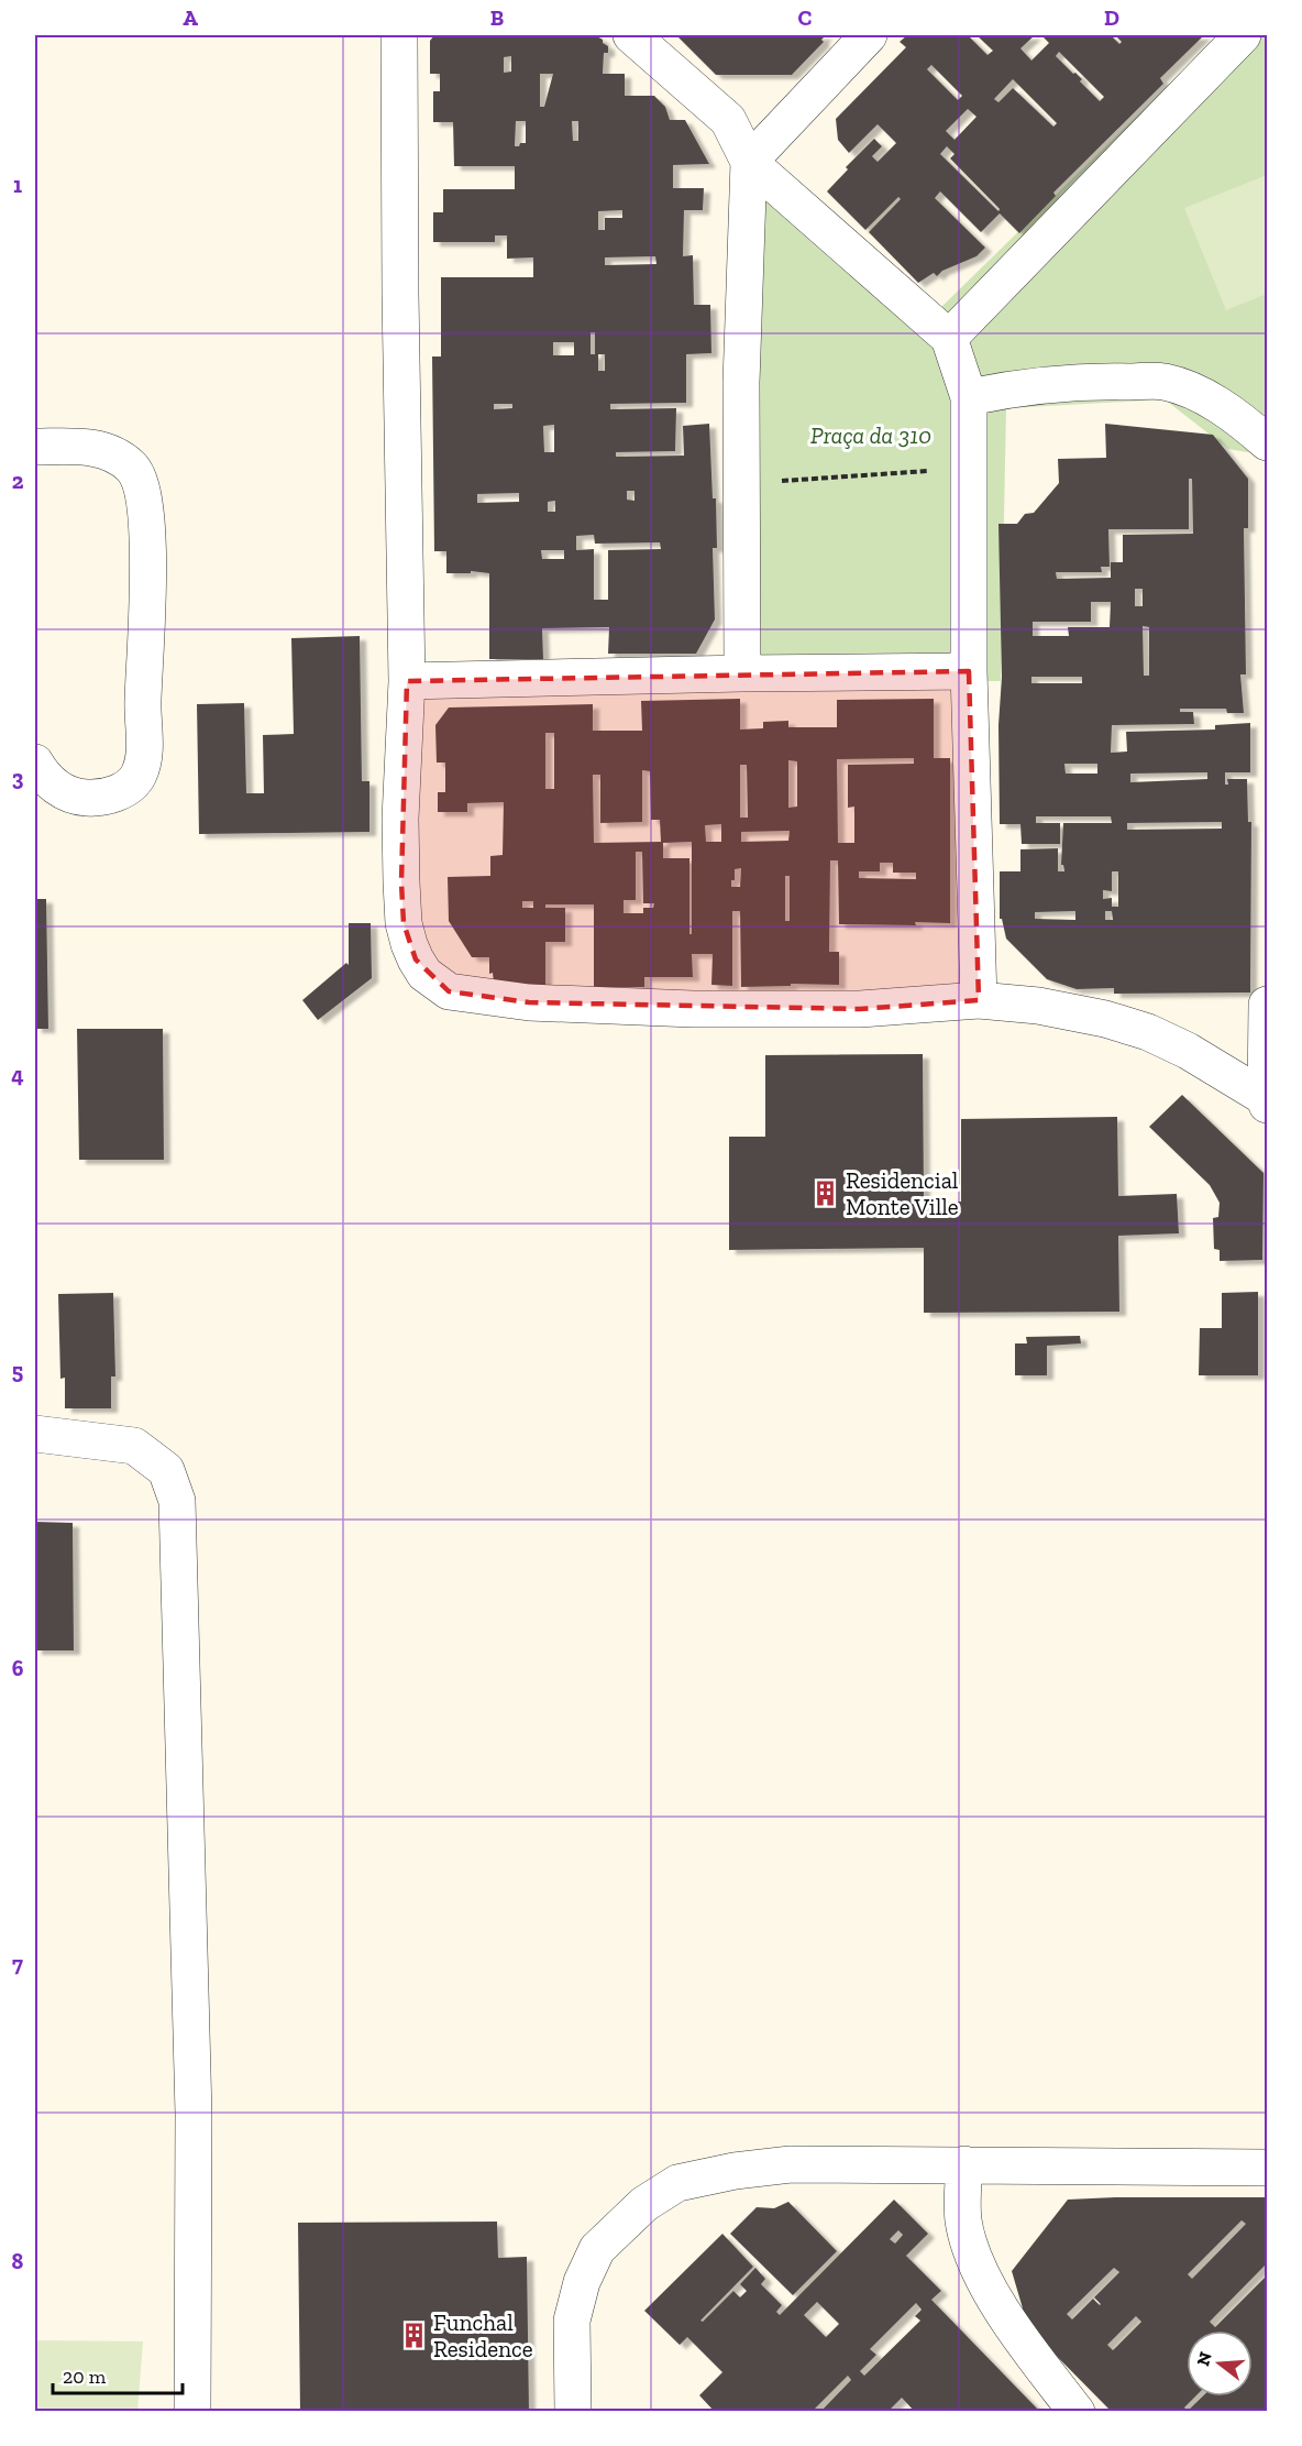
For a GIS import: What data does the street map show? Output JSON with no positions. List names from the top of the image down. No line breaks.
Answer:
{"parks":["Praça da 310"],"places":{"building":["Residencial Monte Ville","Funchal Residence"]},"scale_bar":"20 m","north":"left","grid":{"columns":["A","B","C","D"],"rows":["1","2","3","4","5","6","7","8"]}}
